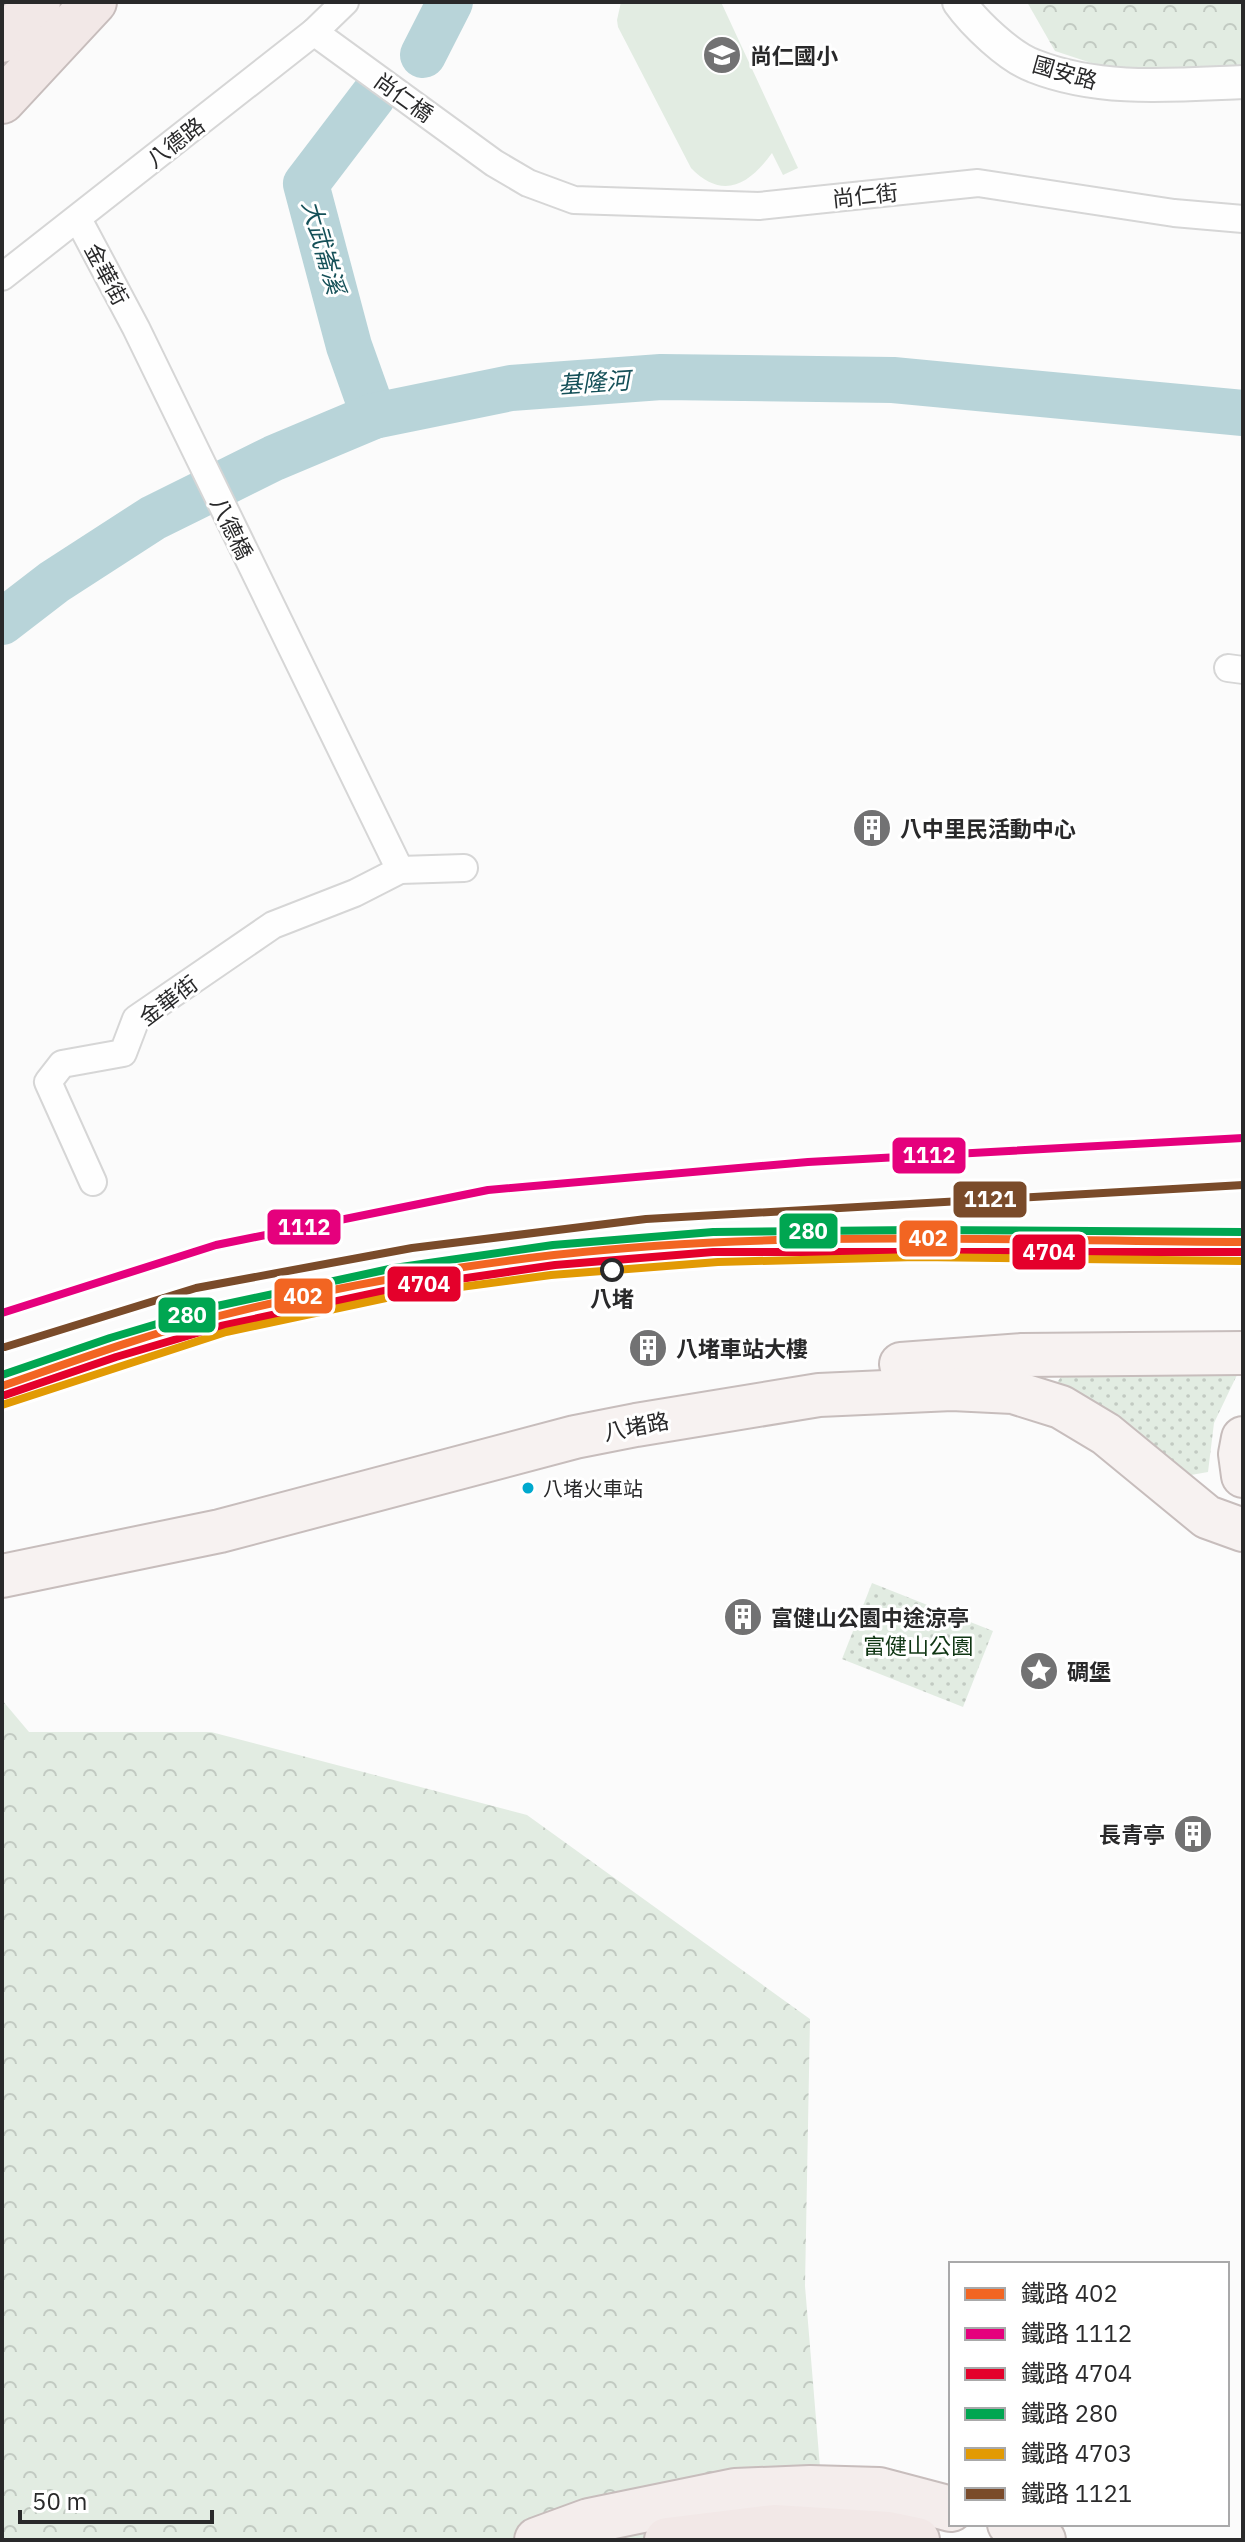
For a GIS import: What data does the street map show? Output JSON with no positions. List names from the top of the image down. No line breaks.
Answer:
{"streets":{"main road":["八堵路"],"street":["國安路","尚仁橋","八德路","尚仁街","金華街","八德橋"]},"crossings":[["尚仁橋","八德路"],["尚仁橋","尚仁街"],["八德路","金華街"],["金華街","八德橋"]],"water":["大武崙溪","基隆河"],"parks":["富健山公園"],"places":{"school or university":["尚仁國小"],"building":["八中里民活動中心","八堵車站大樓","富健山公園中途涼亭","長青亭"],"other":["八堵","八堵火車站"],"place":["碉堡"]},"lines":["rail line 1112","rail line 1121","rail line 280","rail line 402","rail line 4704","rail line 4703"],"legend":["鐵路 402","鐵路 1112","鐵路 4704","鐵路 280","鐵路 4703","鐵路 1121"],"scale_bar":"50 m"}
